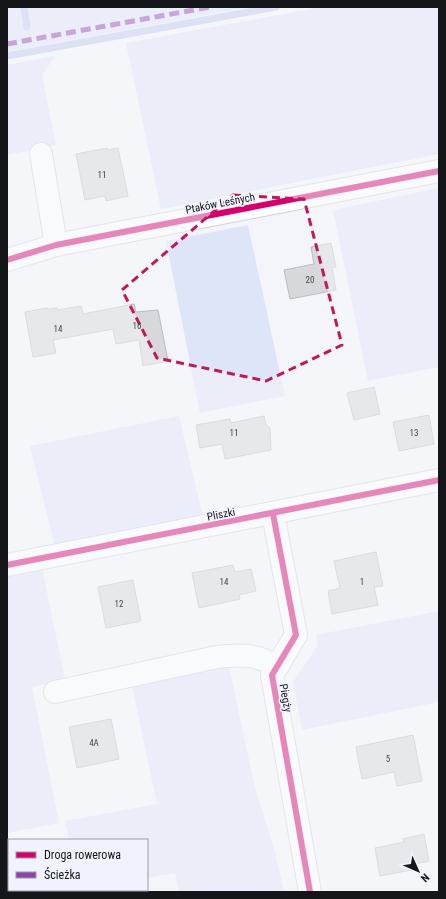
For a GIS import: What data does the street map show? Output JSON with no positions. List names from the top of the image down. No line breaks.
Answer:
{"streets":{"street":["Ptaków Leśnych","Pliszki","Piegży"]},"crossings":[["Pliszki","Piegży"]],"house_numbers":["11","20","16","14","11","13","14","1","12","4A","5"],"legend":["Droga rowerowa","Ścieżka"],"north":"bottom right"}
